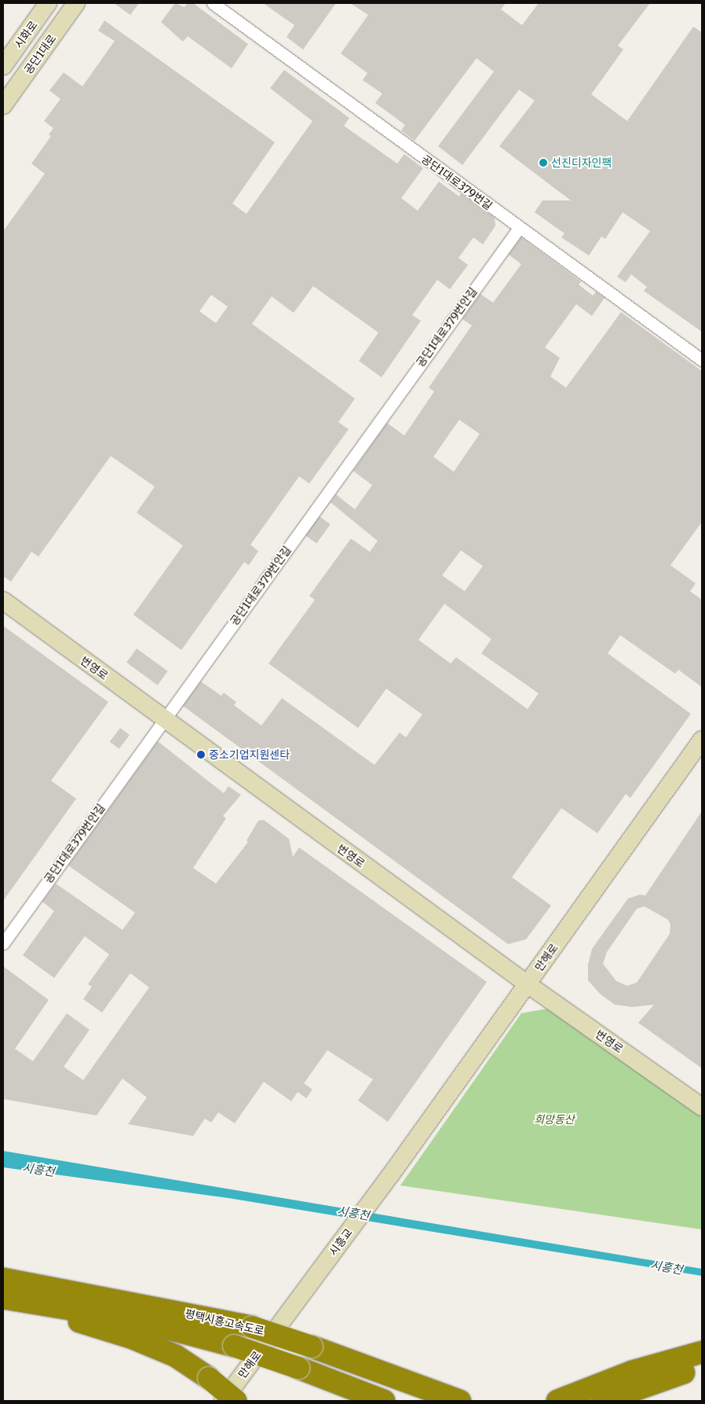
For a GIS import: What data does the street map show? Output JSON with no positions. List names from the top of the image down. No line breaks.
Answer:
{"streets":{"highway":["평택시흥고속도로"],"street":["시화로","공단1대로","공단1대로379번길","공단1대로379번안길","번영로","만해로","시흥교"]},"crossings":[["공단1대로379번길","공단1대로379번안길"],["공단1대로379번안길","번영로"],["번영로","만해로"],["만해로","시흥교"]],"water":["시흥천"],"parks":["희망동산"],"places":["선진디자인팩","중소기업지원센타"]}
